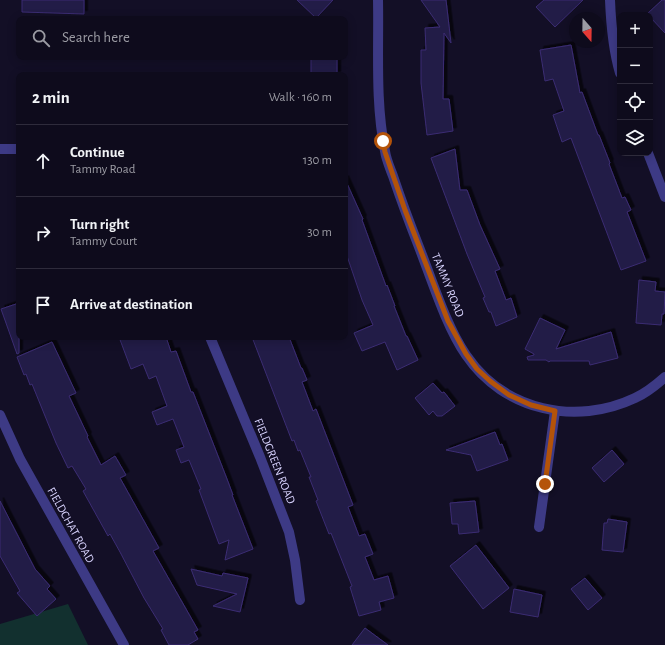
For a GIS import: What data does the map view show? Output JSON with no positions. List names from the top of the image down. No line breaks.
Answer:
{"streets":{"street":["TAMMY ROAD","FIELDGREEN ROAD","FIELDCHAT ROAD"]},"north":"bottom","page":{"map_buttons":["+","−"],"search":"Search here","heading":["2 min","Walk · 160 m"],"list":[["Continue","Tammy Road","130 m"],["Turn right","Tammy Court","30 m"],"Arrive at destination"]}}
